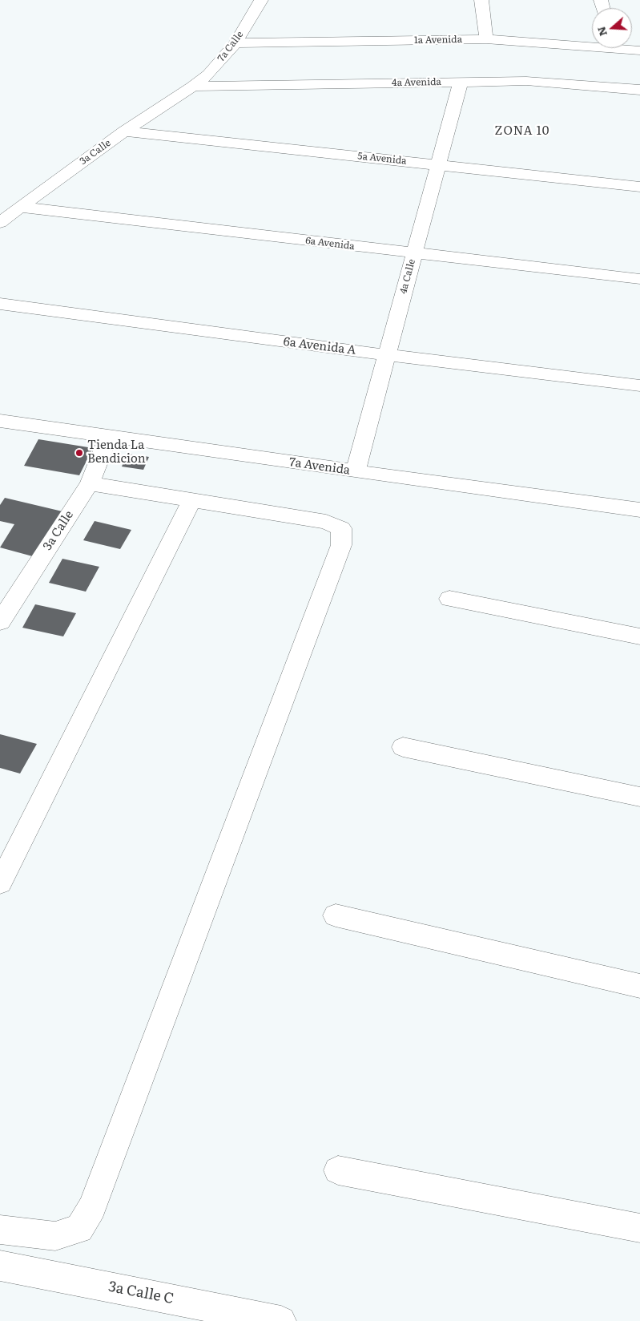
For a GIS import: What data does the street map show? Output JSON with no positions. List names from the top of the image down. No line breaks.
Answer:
{"streets":{"street":["1a Avenida","7a Calle","4a Avenida","3a Calle","5a Avenida","6a Avenida","4a Calle","6a Avenida A","7a Avenida","3a Calle C"]},"crossings":[["1a Avenida","7a Calle"],["7a Calle","4a Avenida"],["7a Calle","3a Calle"],["4a Avenida","3a Calle"],["4a Avenida","4a Calle"],["3a Calle","5a Avenida"],["3a Calle","6a Avenida"],["3a Calle","7a Avenida"],["5a Avenida","4a Calle"],["6a Avenida","4a Calle"],["4a Calle","6a Avenida A"],["4a Calle","7a Avenida"]],"districts":["ZONA 10"],"places":["Tienda La Bendicion"],"north":"left"}
